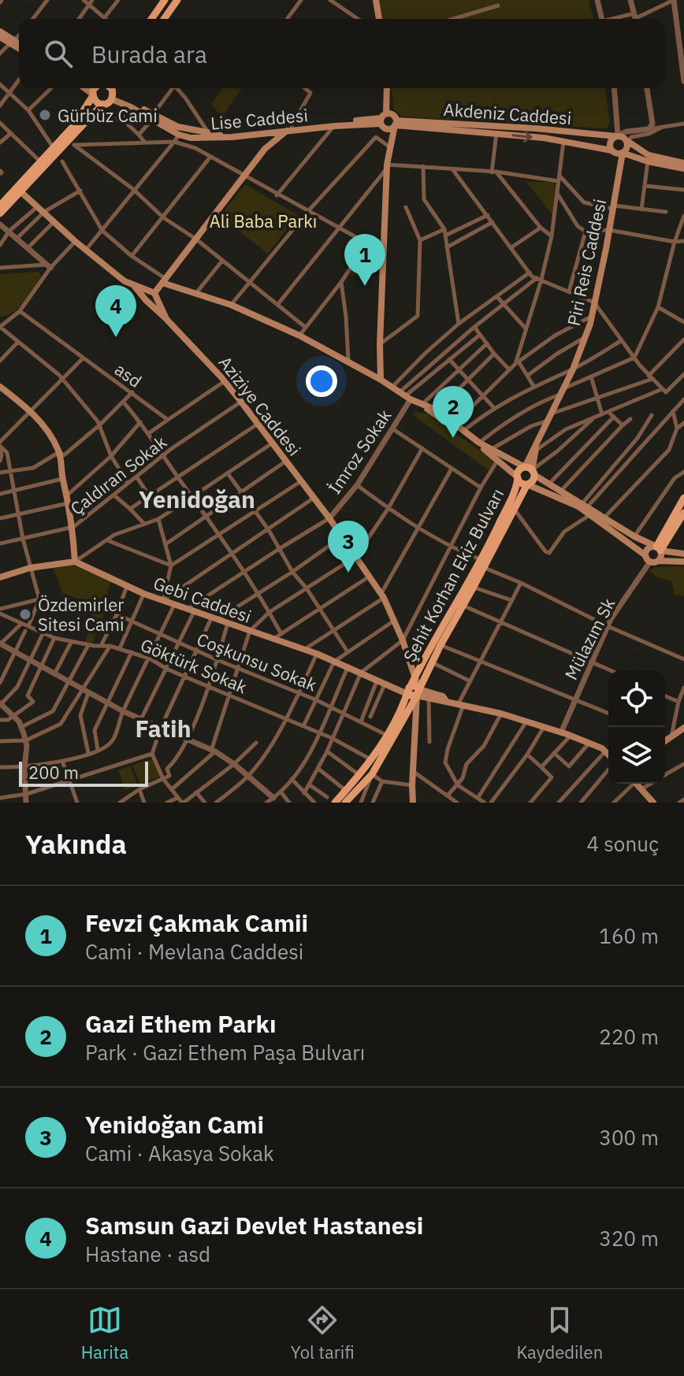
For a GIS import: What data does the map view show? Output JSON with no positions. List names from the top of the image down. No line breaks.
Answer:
{"streets":{"main road":["Akdeniz Caddesi","Lise Caddesi","Piri Reis Caddesi","Aziziye Caddesi","Şehit Korhan Ekiz Bulvarı","Gebi Caddesi"],"street":["asd","İmroz Sokak","Çaldıran Sokak","Mülazım Sk","Coşkunsu Sokak","Göktürk Sokak"]},"crossings":[["Akdeniz Caddesi","Lise Caddesi"],["Akdeniz Caddesi","Piri Reis Caddesi"],["Piri Reis Caddesi","Şehit Korhan Ekiz Bulvarı"],["Aziziye Caddesi","İmroz Sokak"],["Aziziye Caddesi","Çaldıran Sokak"],["Aziziye Caddesi","Şehit Korhan Ekiz Bulvarı"],["Şehit Korhan Ekiz Bulvarı","Gebi Caddesi"],["Şehit Korhan Ekiz Bulvarı","Coşkunsu Sokak"],["Şehit Korhan Ekiz Bulvarı","Göktürk Sokak"],["Gebi Caddesi","Mülazım Sk"]],"districts":["Yenidoğan","Fatih"],"parks":["Ali Baba Parkı"],"places":["Gürbüz Cami","Özdemirler Sitesi Cami"],"scale_bar":"200 m","page":{"search":"Burada ara","pins":["1","4","2","3"],"scale":"200 m","heading":["Yakında","4 sonuç"],"list":[{"mark":"1","name":"Fevzi Çakmak Camii","note":"Cami · Mevlana Caddesi","value":"160 m"},{"mark":"2","name":"Gazi Ethem Parkı","note":"Park · Gazi Ethem Paşa Bulvarı","value":"220 m"},{"mark":"3","name":"Yenidoğan Cami","note":"Cami · Akasya Sokak","value":"300 m"},{"mark":"4","name":"Samsun Gazi Devlet Hastanesi","note":"Hastane · asd","value":"320 m"}],"nav":["Harita","Yol tarifi","Kaydedilen"]}}
